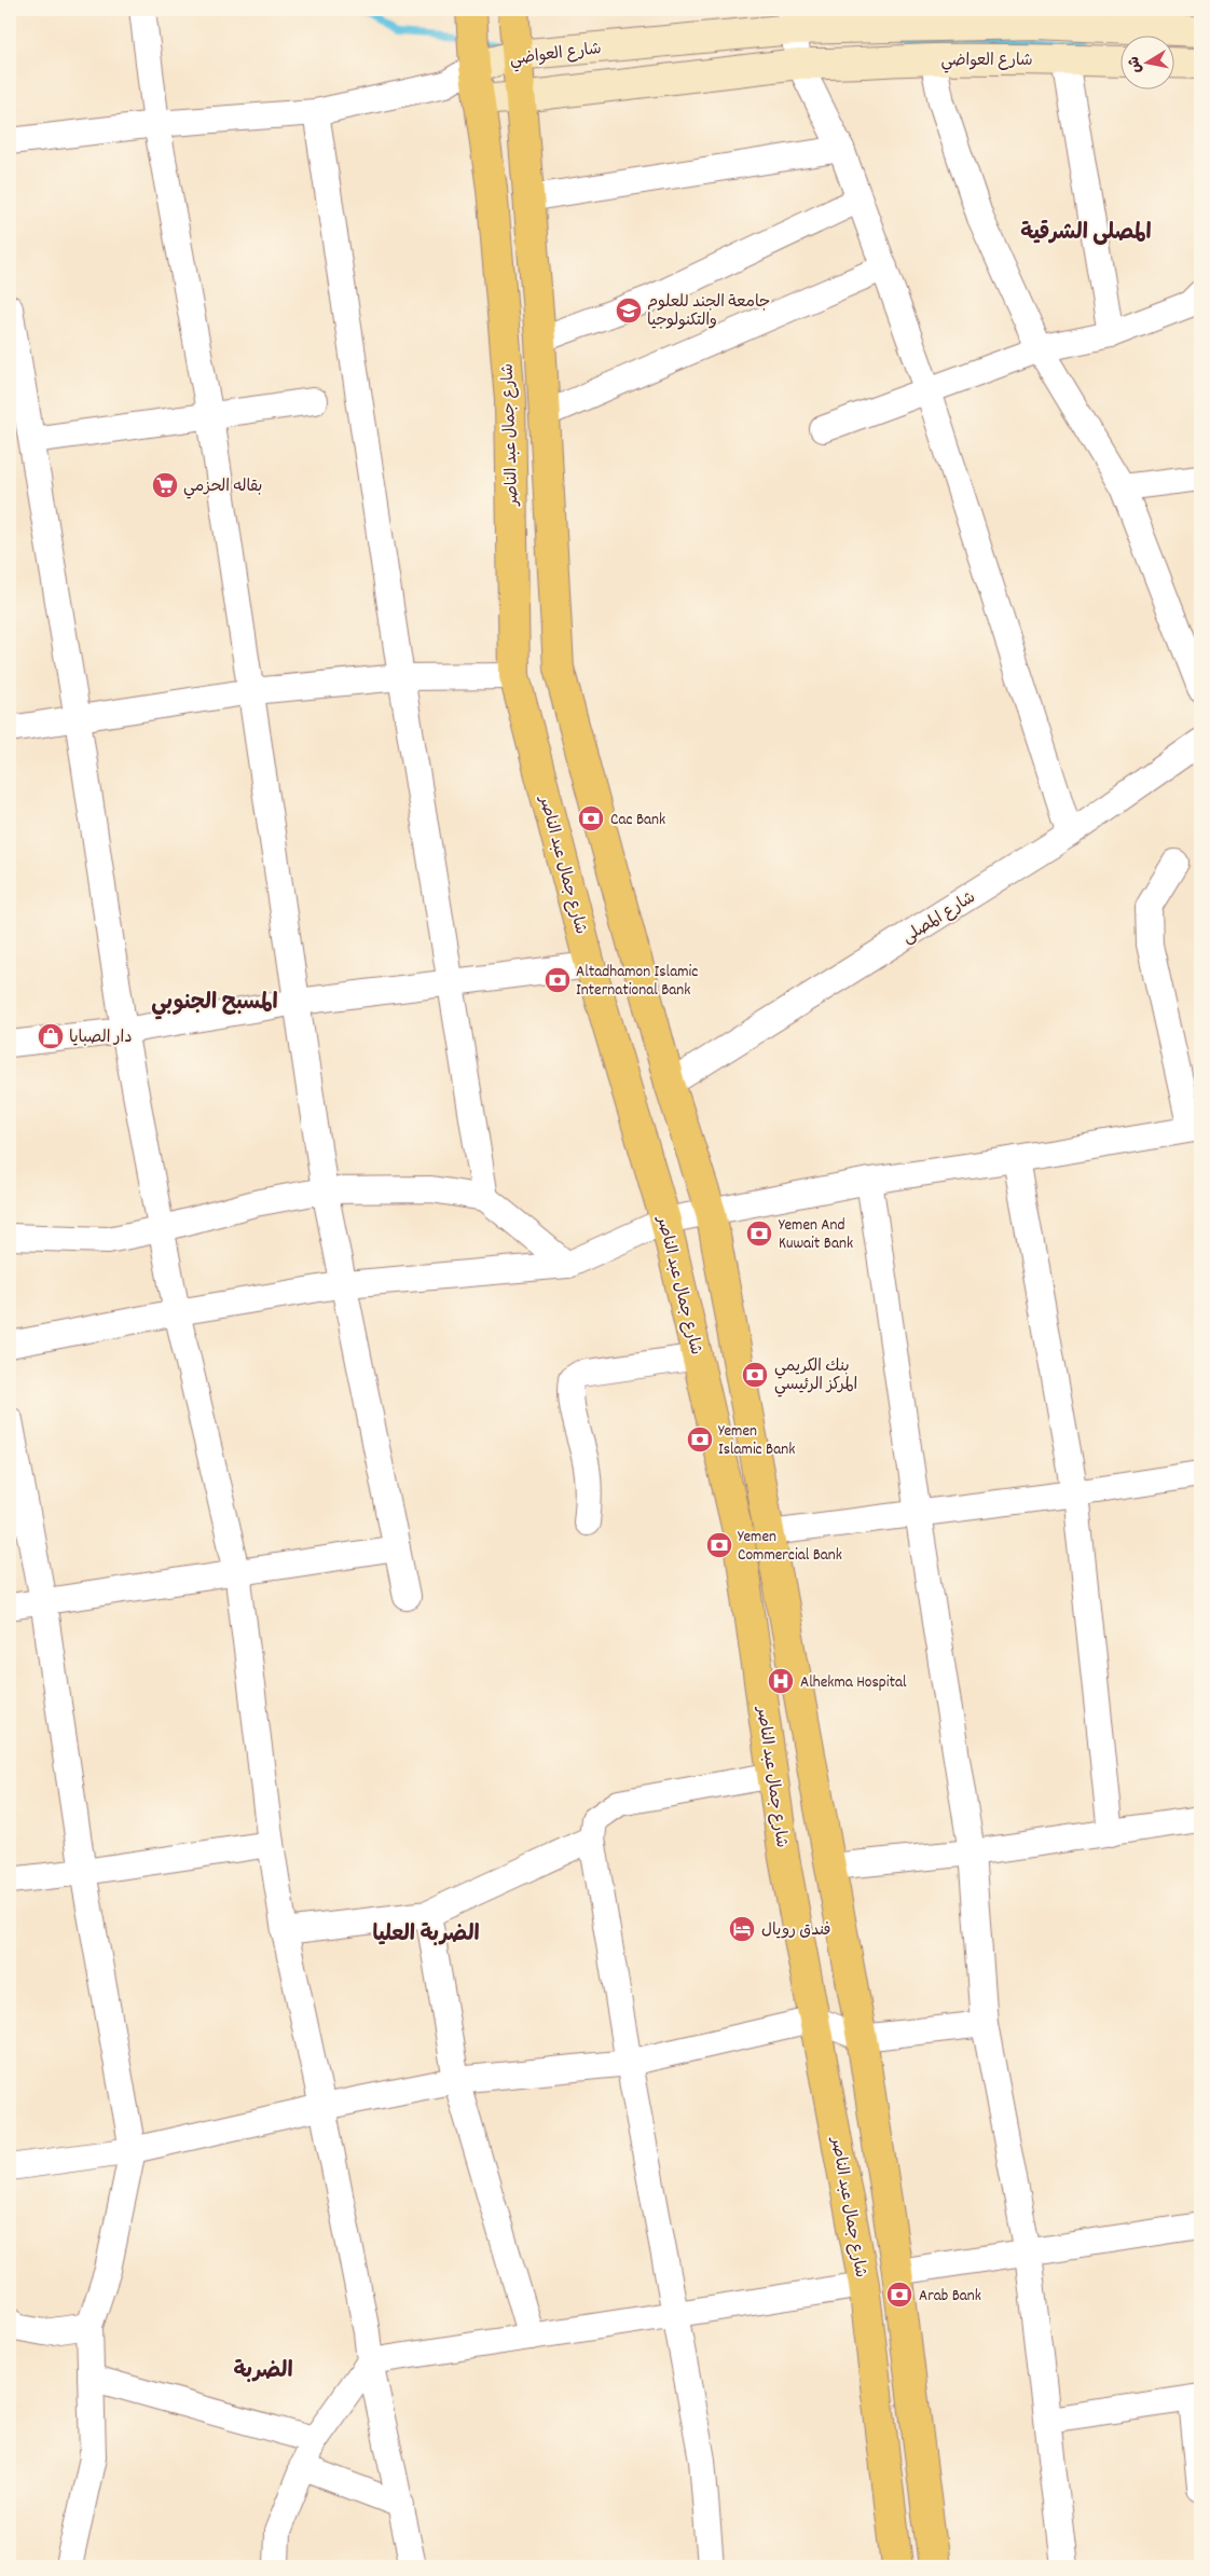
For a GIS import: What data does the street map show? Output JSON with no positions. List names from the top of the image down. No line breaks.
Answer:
{"streets":{"main road":["شارع العواضي","شارع جمال عبد الناصر"],"street":["شارع المصلى"]},"crossings":[["شارع العواضي","شارع جمال عبد الناصر"]],"districts":["المصلى الشرقية","المسبح الجنوبي","الضربة العليا","الضربة"],"places":{"school or university":["جامعة الجند للعلوم والتكنولوجيا"],"supermarket":["بقاله الحزمي"],"bank":["Cac Bank","Altadhamon Islamic International Bank","Yemen And Kuwait Bank","بنك الكريمي المركز الرئيسي","Yemen Islamic Bank","Yemen Commercial Bank","Arab Bank"],"shop":["دار الصبايا"],"hospital":["Alhekma Hospital"],"hotel":["فندق رويال"]},"north":"left"}
